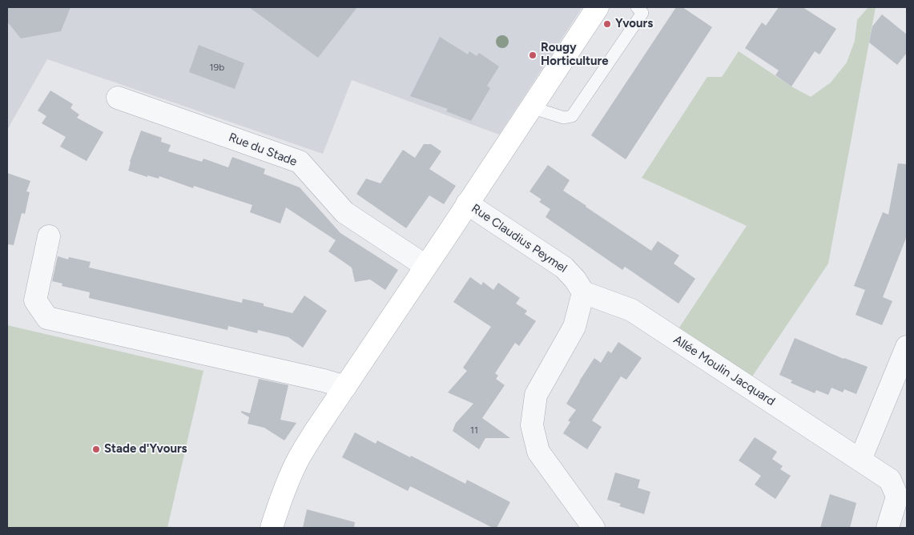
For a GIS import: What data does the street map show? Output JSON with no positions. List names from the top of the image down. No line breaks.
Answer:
{"streets":{"street":["Rue du Stade","Rue Claudius Peymel","Allée Moulin Jacquard"]},"crossings":[["Rue Claudius Peymel","Allée Moulin Jacquard"]],"places":["Yvours","Rougy Horticulture","Stade d'Yvours"],"house_numbers":["19b","11"]}
